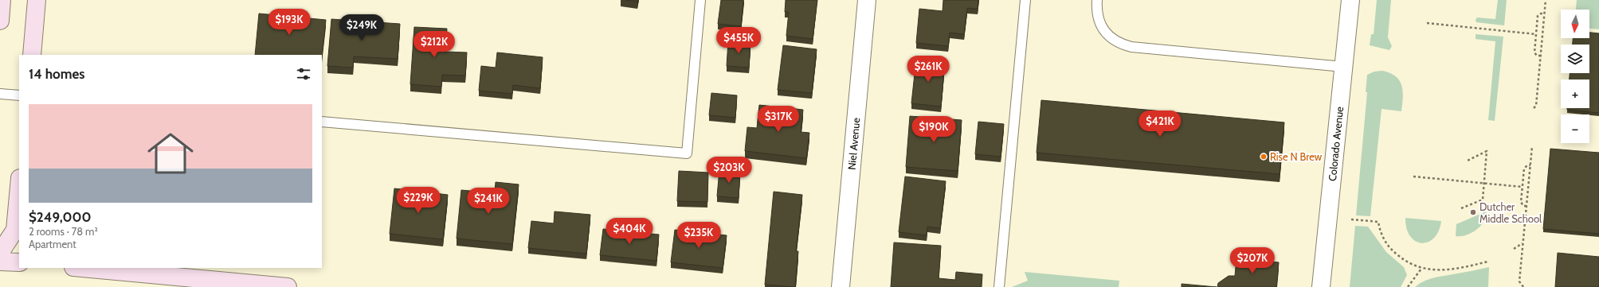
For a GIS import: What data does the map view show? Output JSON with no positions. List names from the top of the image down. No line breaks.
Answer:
{"streets":{"street":["Niel Avenue","Colorado Avenue"]},"places":["Rise N Brew","Dutcher Middle School"],"north":"bottom","page":{"price":["$193K","$249K","$455K","$212K","$261K","$317K","$421K","$190K","$203K","$229K","$241K","$404K","$235K","$207K"],"map_buttons":["+","−"],"heading":"14 homes","list":[{"name":"$249,000","note":"2 rooms · 78 m² · Apartment"}]}}
